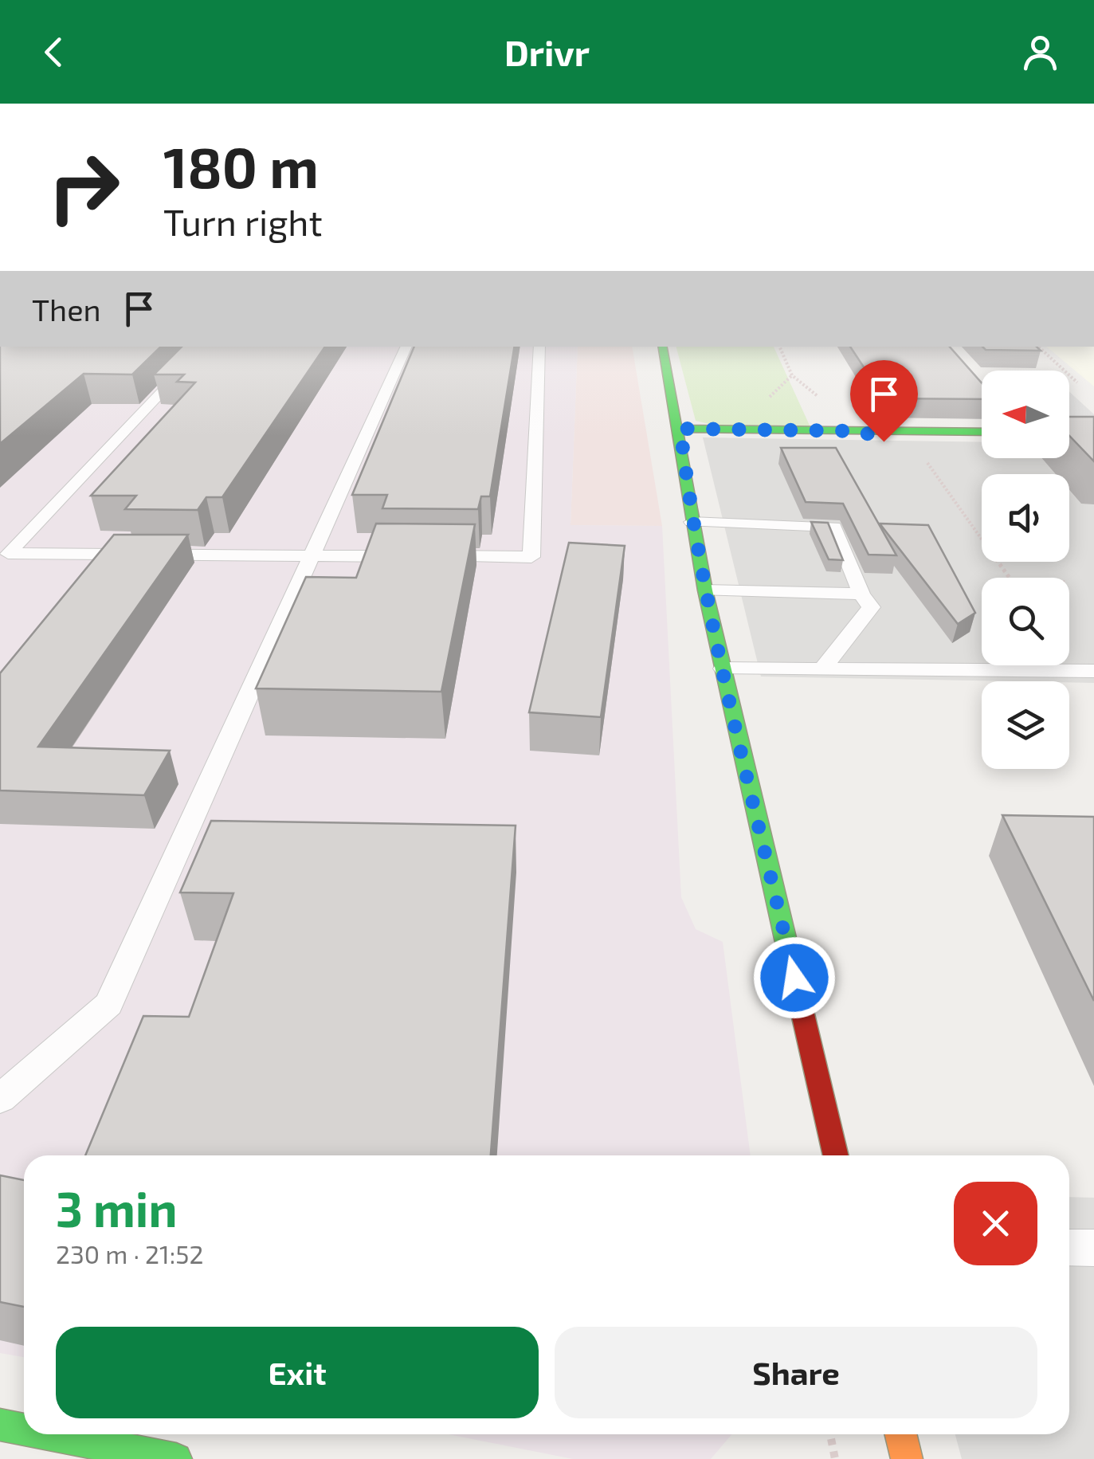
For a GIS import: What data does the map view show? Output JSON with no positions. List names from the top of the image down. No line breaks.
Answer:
{"north":"left","page":{"header":"Drivr","turn":["180 m","Turn right"],"then":"Then","heading":["3 min","230 m · 21:52"],"buttons":["Exit","Share"]}}
